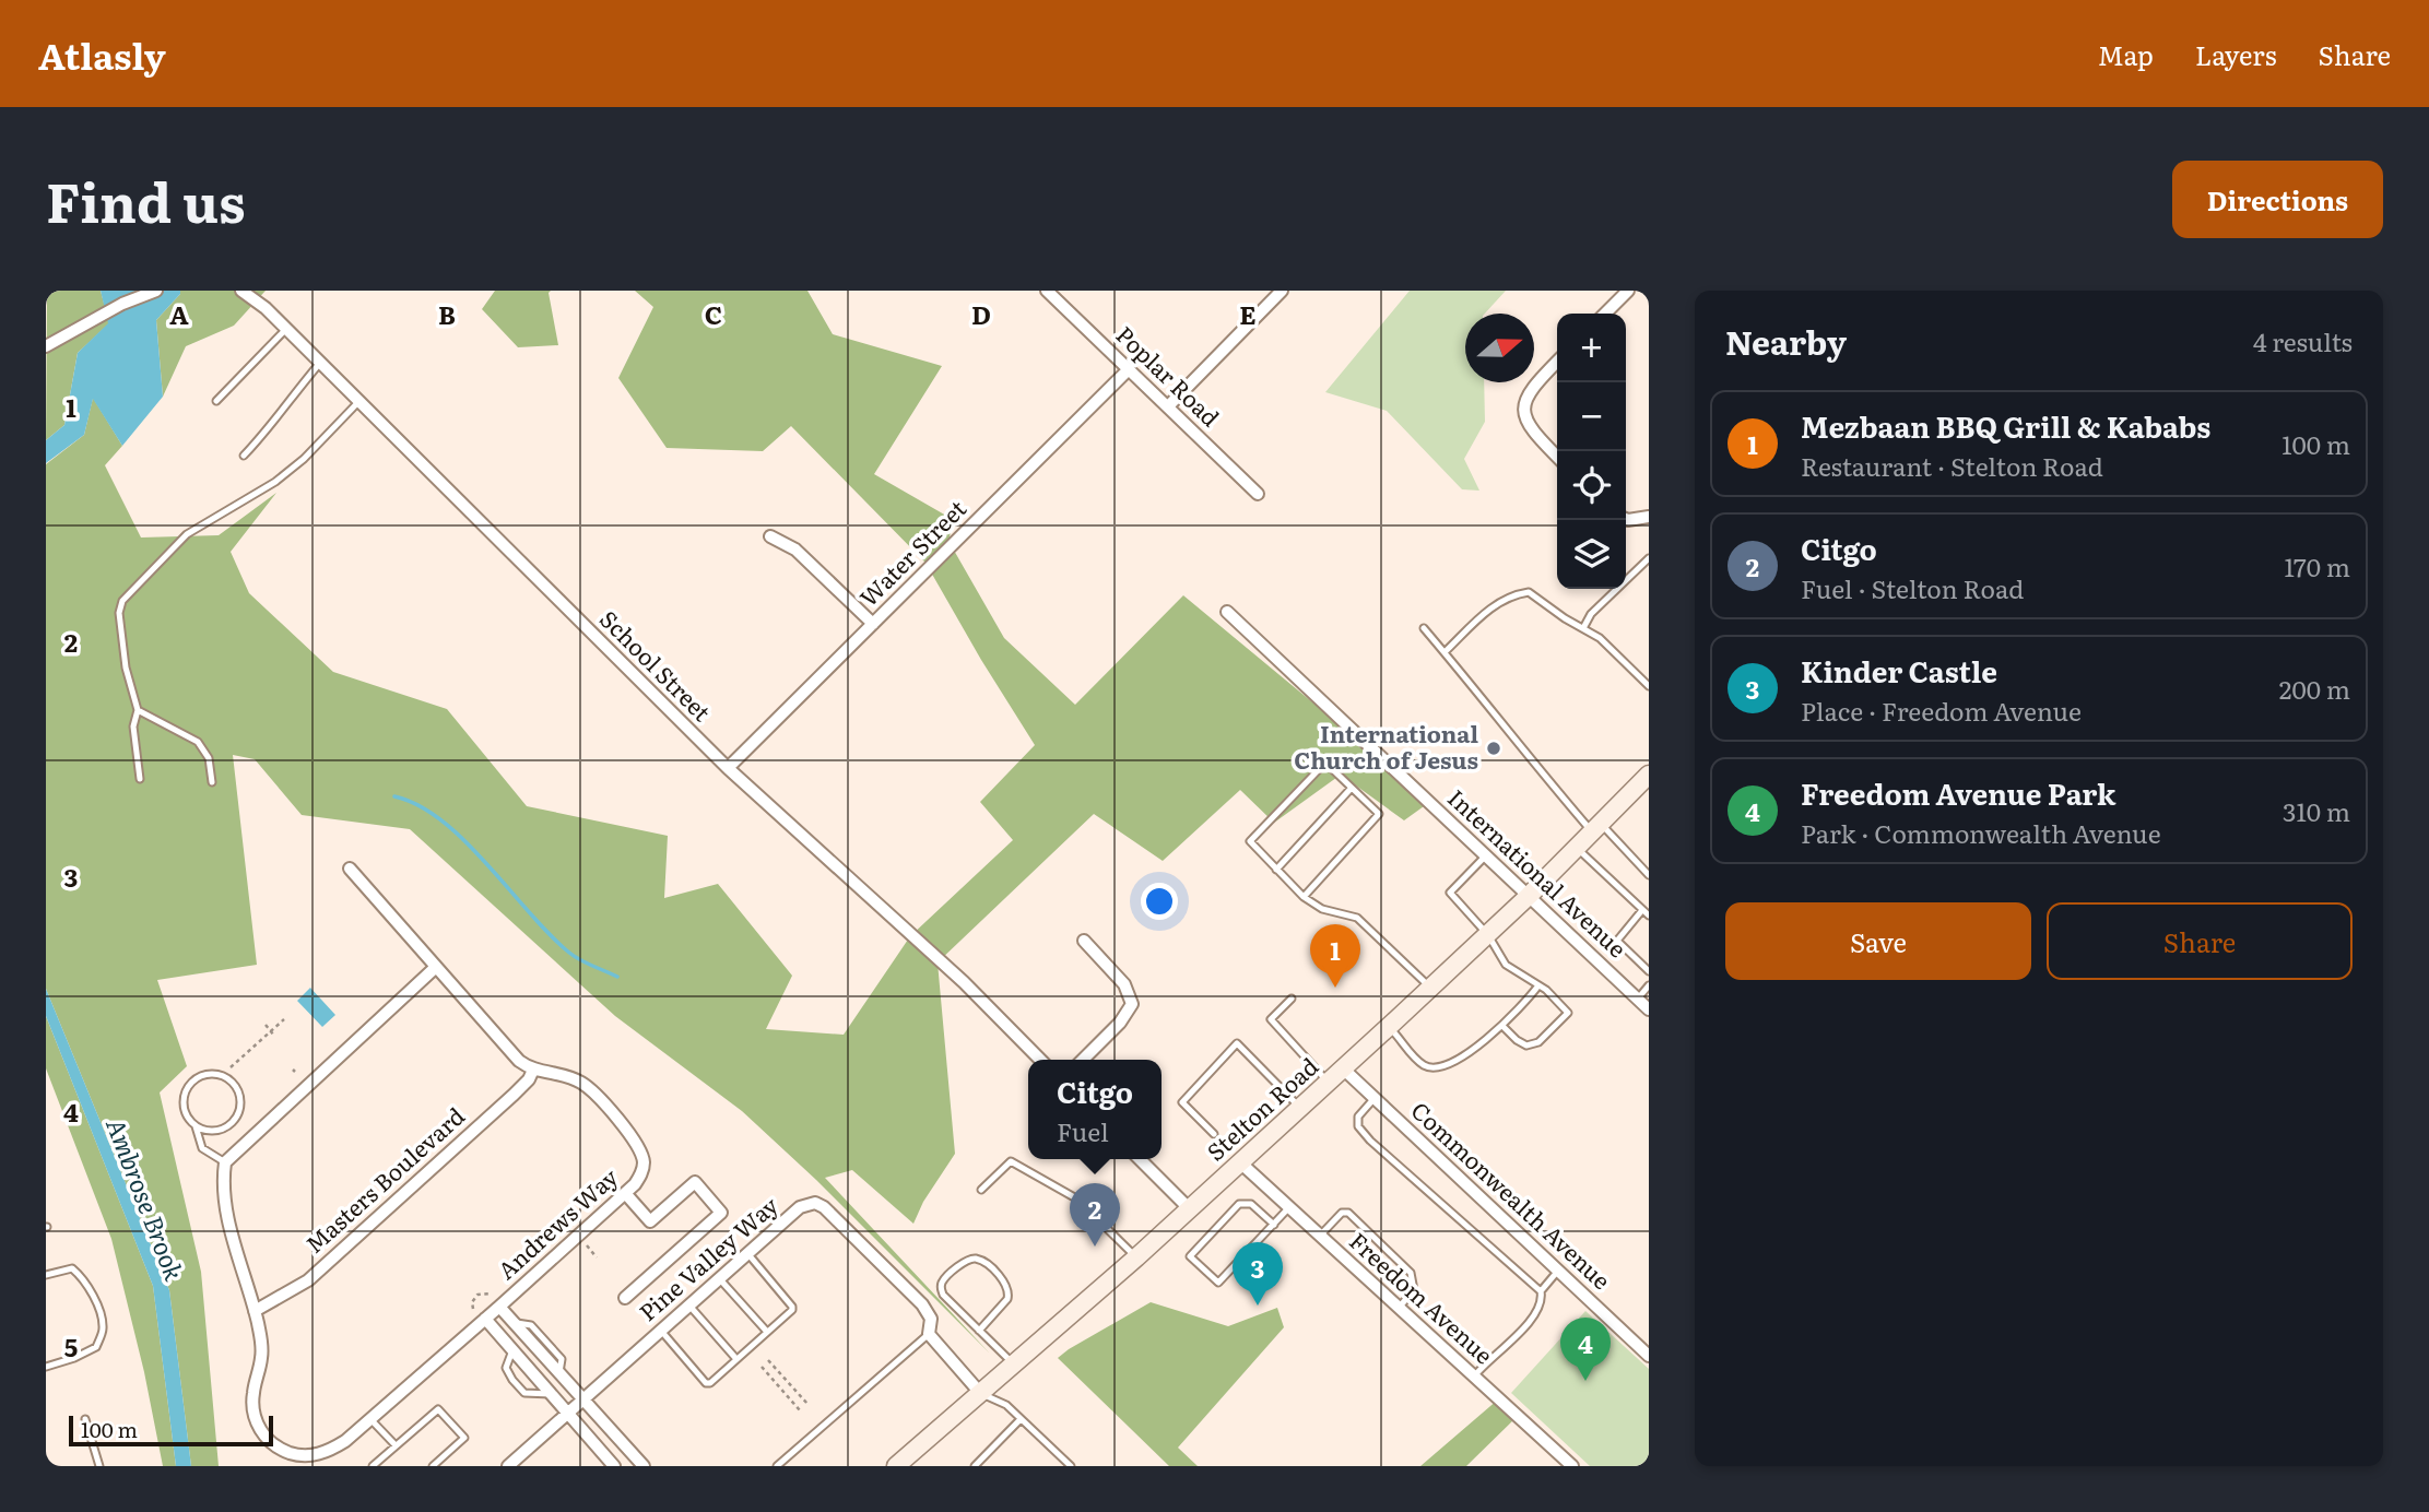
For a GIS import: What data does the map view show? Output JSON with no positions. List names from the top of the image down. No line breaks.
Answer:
{"streets":{"main road":["Stelton Road"],"street":["Poplar Road","Water Street","School Street","International Avenue","Masters Boulevard","Commonwealth Avenue","Andrews Way","Pine Valley Way","Freedom Avenue"]},"crossings":[["Poplar Road","Water Street"],["Water Street","School Street"],["International Avenue","Stelton Road"],["Stelton Road","Commonwealth Avenue"],["Stelton Road","Pine Valley Way"],["Stelton Road","Freedom Avenue"],["Masters Boulevard","Andrews Way"]],"water":["Ambrose Brook"],"places":["International Church of Jesus"],"scale_bar":"100 m","north":"right","page":{"header":"Atlasly","nav":["Map","Layers","Share"],"title":"Find us","buttons":["Directions",["Save","Share"]],"heading":["Nearby","4 results"],"map_buttons":["+","−"],"list":[{"mark":"1","name":"Mezbaan BBQ Grill & Kababs","note":"Restaurant · Stelton Road","value":"100 m"},{"mark":"2","name":"Citgo","note":"Fuel · Stelton Road","value":"170 m"},{"mark":"3","name":"Kinder Castle","note":"Place · Freedom Avenue","value":"200 m"},{"mark":"4","name":"Freedom Avenue Park","note":"Park · Commonwealth Avenue","value":"310 m"}],"pins":["1","2","3","4"],"popup":["Citgo","Fuel"],"scale":"100 m"},"grid":{"columns":["A","B","C","D","E"],"rows":["1","2","3","4","5"]}}
